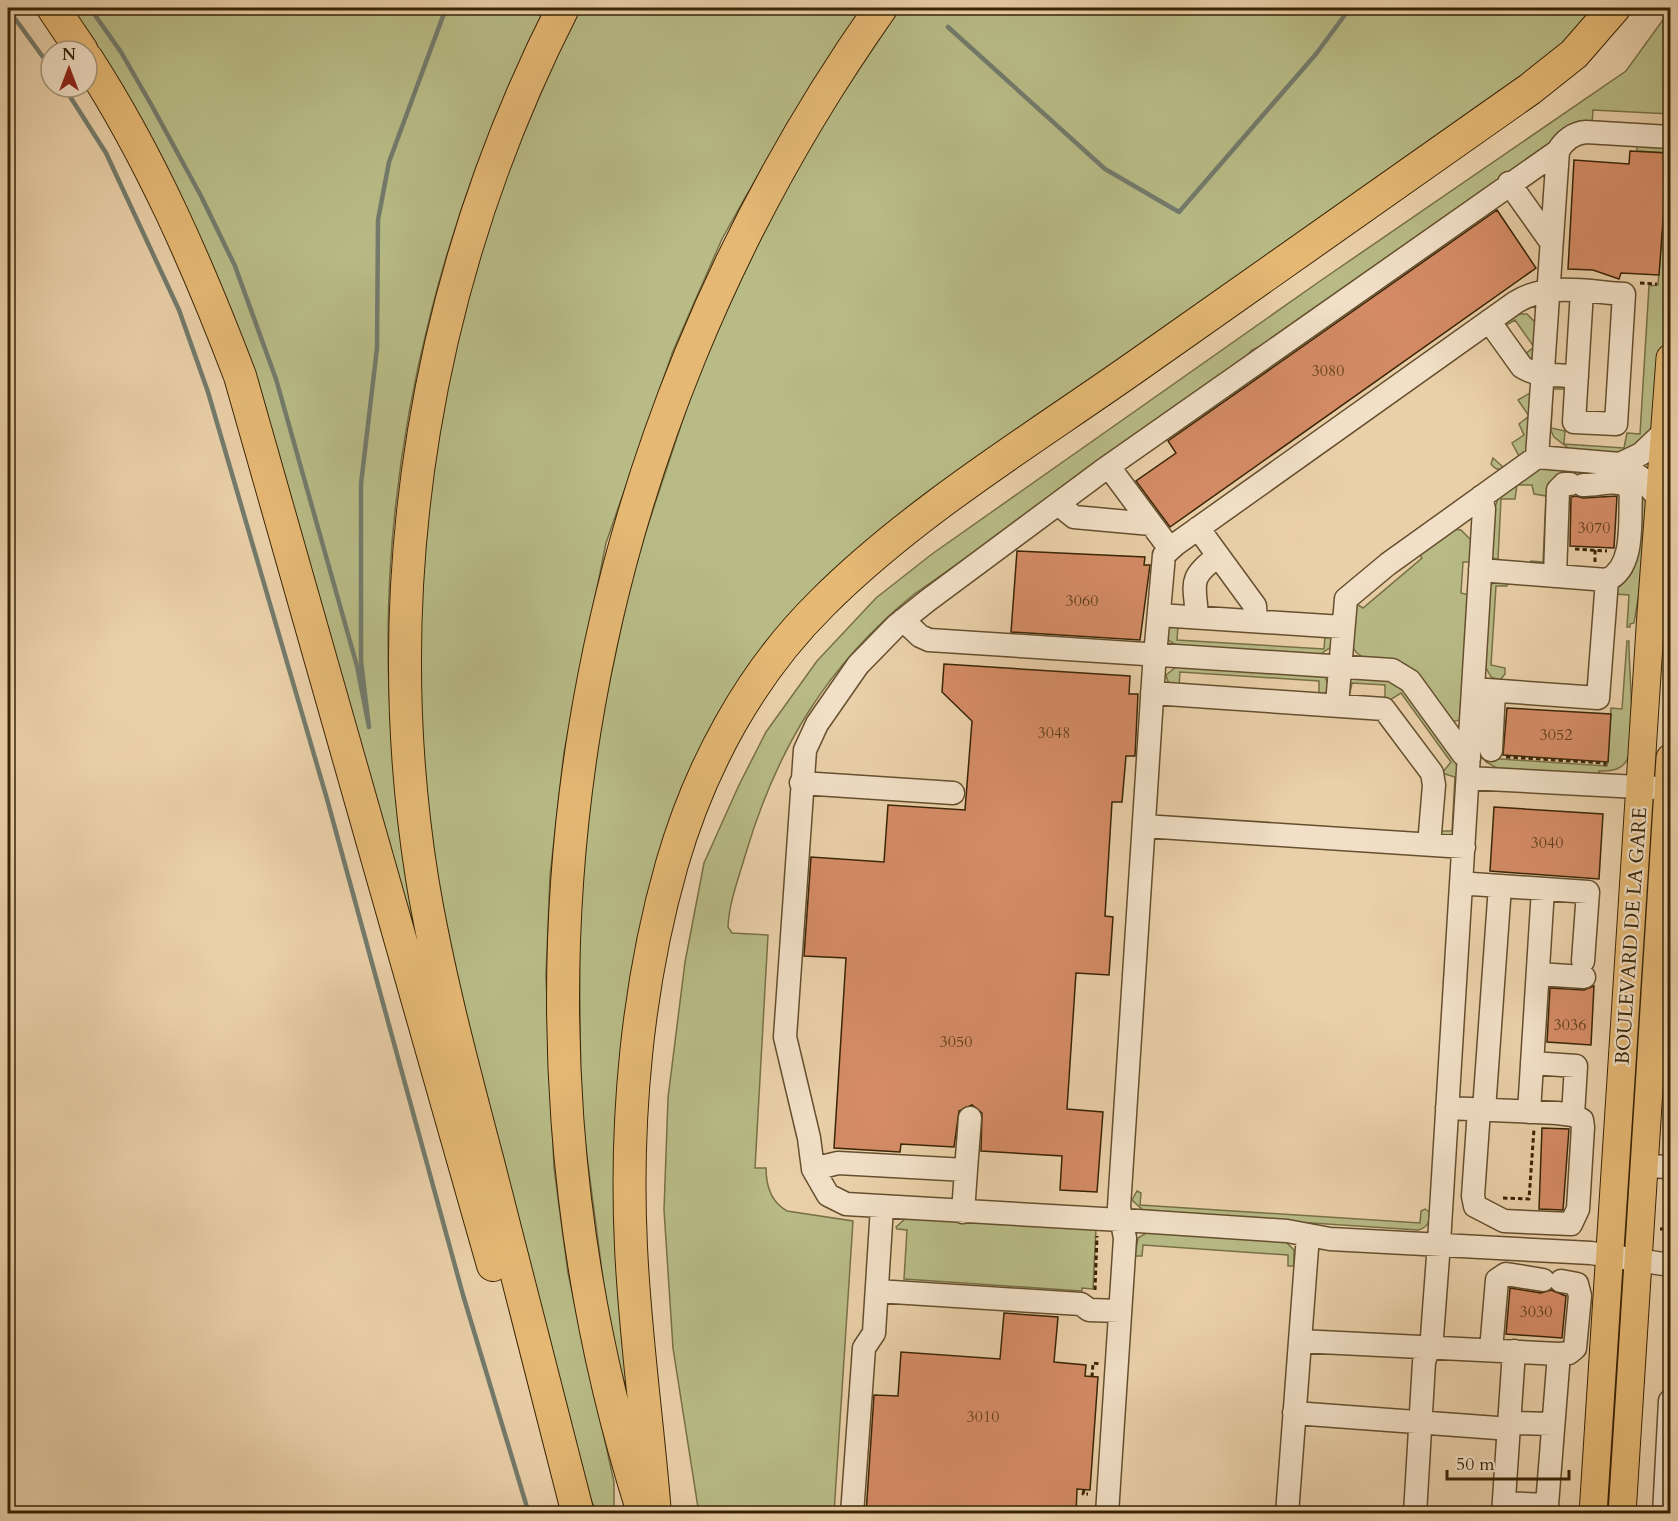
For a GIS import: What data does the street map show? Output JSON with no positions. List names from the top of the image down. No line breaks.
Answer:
{"streets":{"main road":["BOULEVARD DE LA GARE"]},"house_numbers":["3080","3070","3060","3048","3052","3040","3036","3050","3030","3010"],"scale_bar":"50 m","north":"top"}
